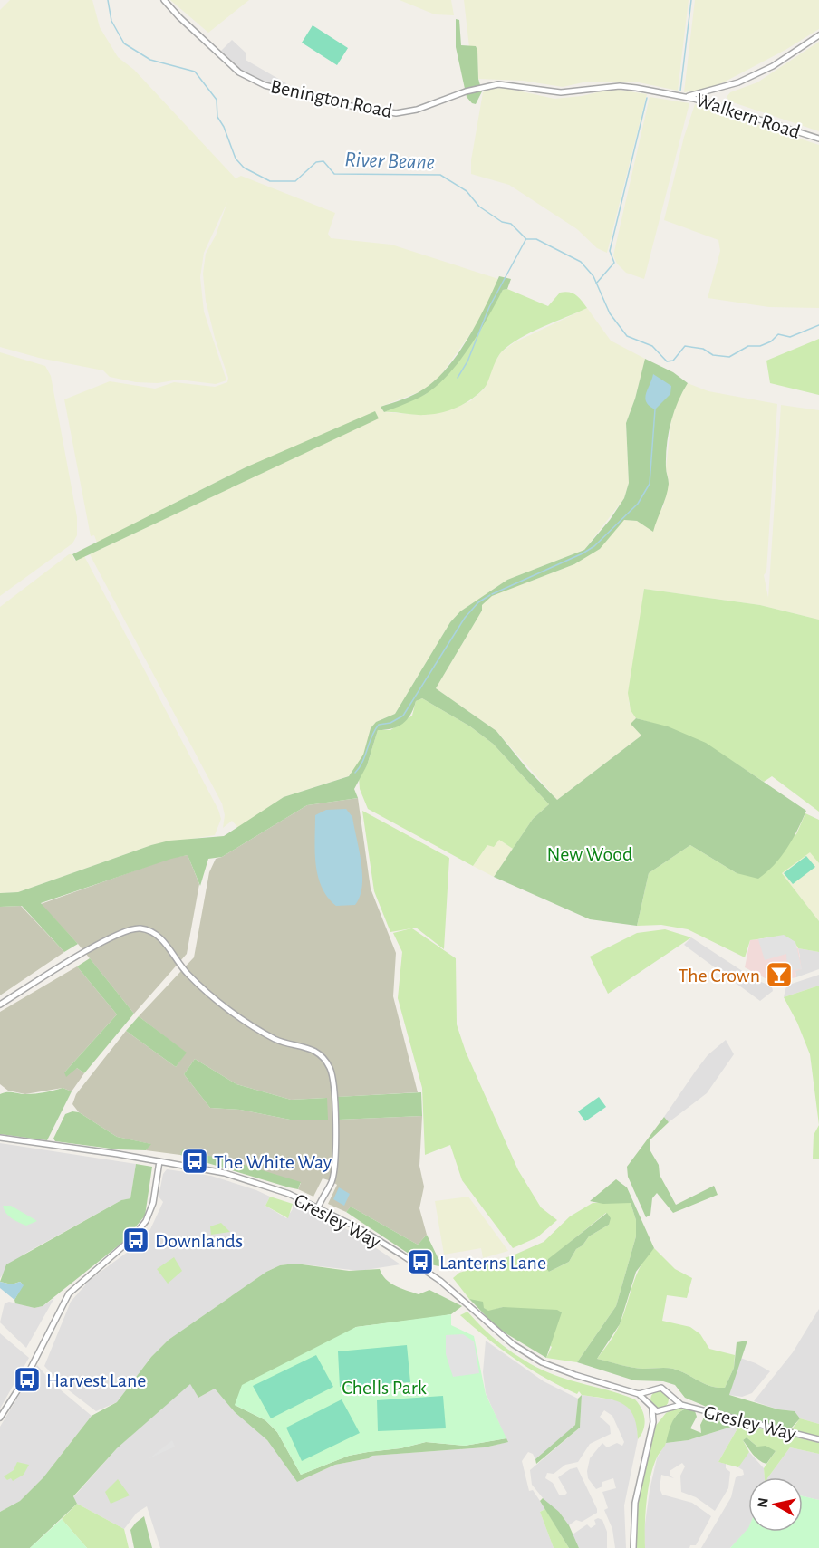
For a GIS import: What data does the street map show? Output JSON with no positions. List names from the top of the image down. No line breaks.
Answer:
{"streets":{"street":["Benington Road","Walkern Road","Gresley Way"]},"crossings":[["Benington Road","Walkern Road"]],"water":["River Beane"],"parks":["New Wood","Chells Park"],"places":{"bar":["The Crown"],"bus stop":["The White Way","Downlands","Lanterns Lane","Harvest Lane"]},"north":"left"}
